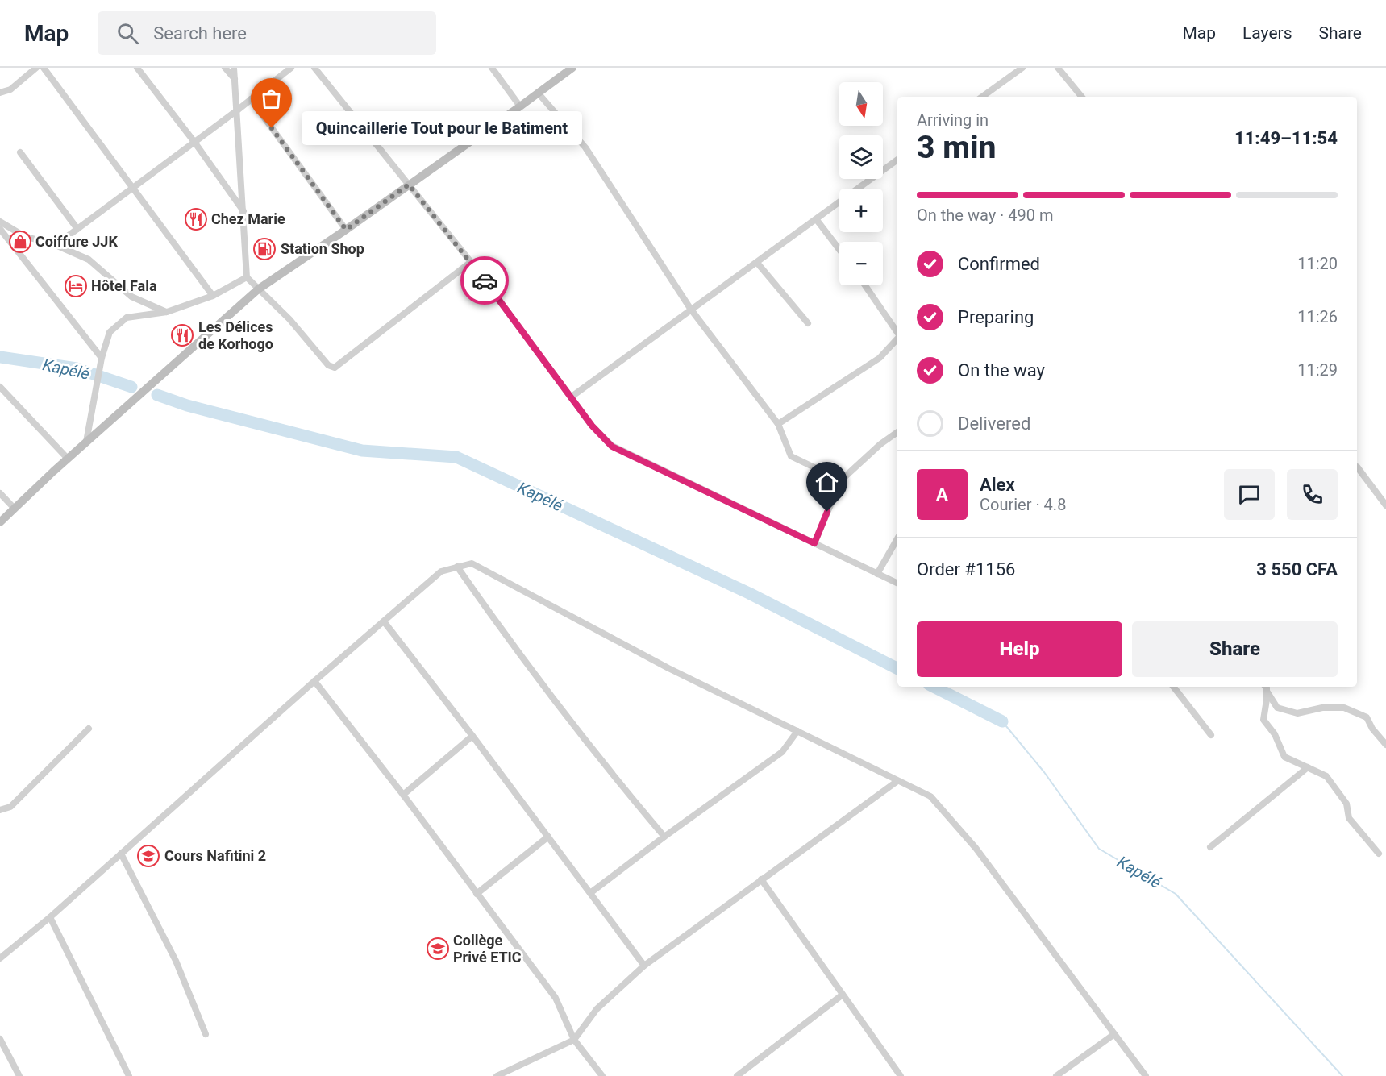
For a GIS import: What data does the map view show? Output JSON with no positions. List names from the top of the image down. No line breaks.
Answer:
{"water":["Kapélé"],"places":{"other":["Quincaillerie Tout pour le Batiment"],"restaurant":["Chez Marie","Les Délices de Korhogo"],"shop":["Coiffure JJK"],"fuel station":["Station Shop"],"hotel":["Hôtel Fala"],"school or university":["Cours Nafitini 2","Collège Privé ETIC"]},"north":"bottom","page":{"header":"Map","search":"Search here","nav":["Map","Layers","Share"],"map_buttons":["+","−"],"heading":["3 min","Arriving in","11:49–11:54"],"panel":["Alex","Courier · 4.8","Order #1156","3 550 CFA"],"bubble":"Quincaillerie Tout pour le Batiment","bar":"On the way · 490 m","list":[["Confirmed","11:20"],["Preparing","11:26"],["On the way","11:29"],"Delivered"],"round":"A","buttons":["Help","Share"]}}
